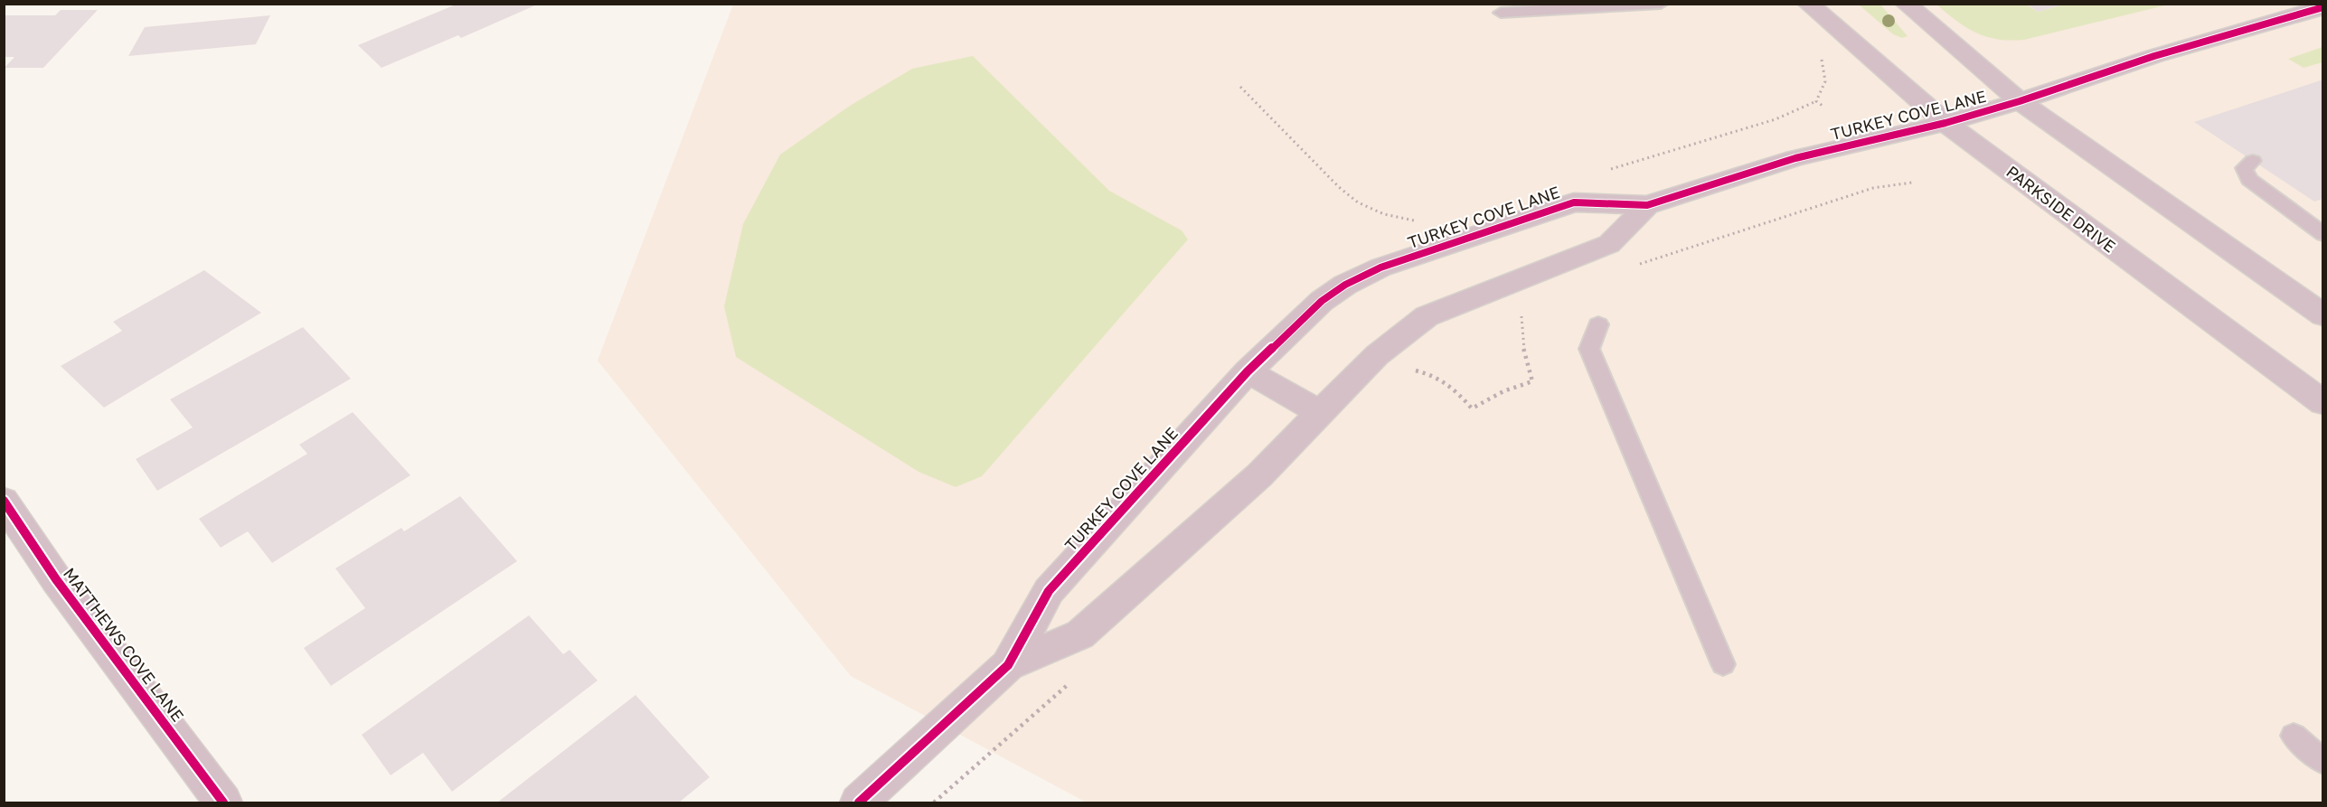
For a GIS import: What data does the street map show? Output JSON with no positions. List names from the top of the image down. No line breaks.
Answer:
{"streets":{"street":["TURKEY COVE LANE","PARKSIDE DRIVE","MATTHEWS COVE LANE"]},"crossings":[["TURKEY COVE LANE","PARKSIDE DRIVE"]]}
